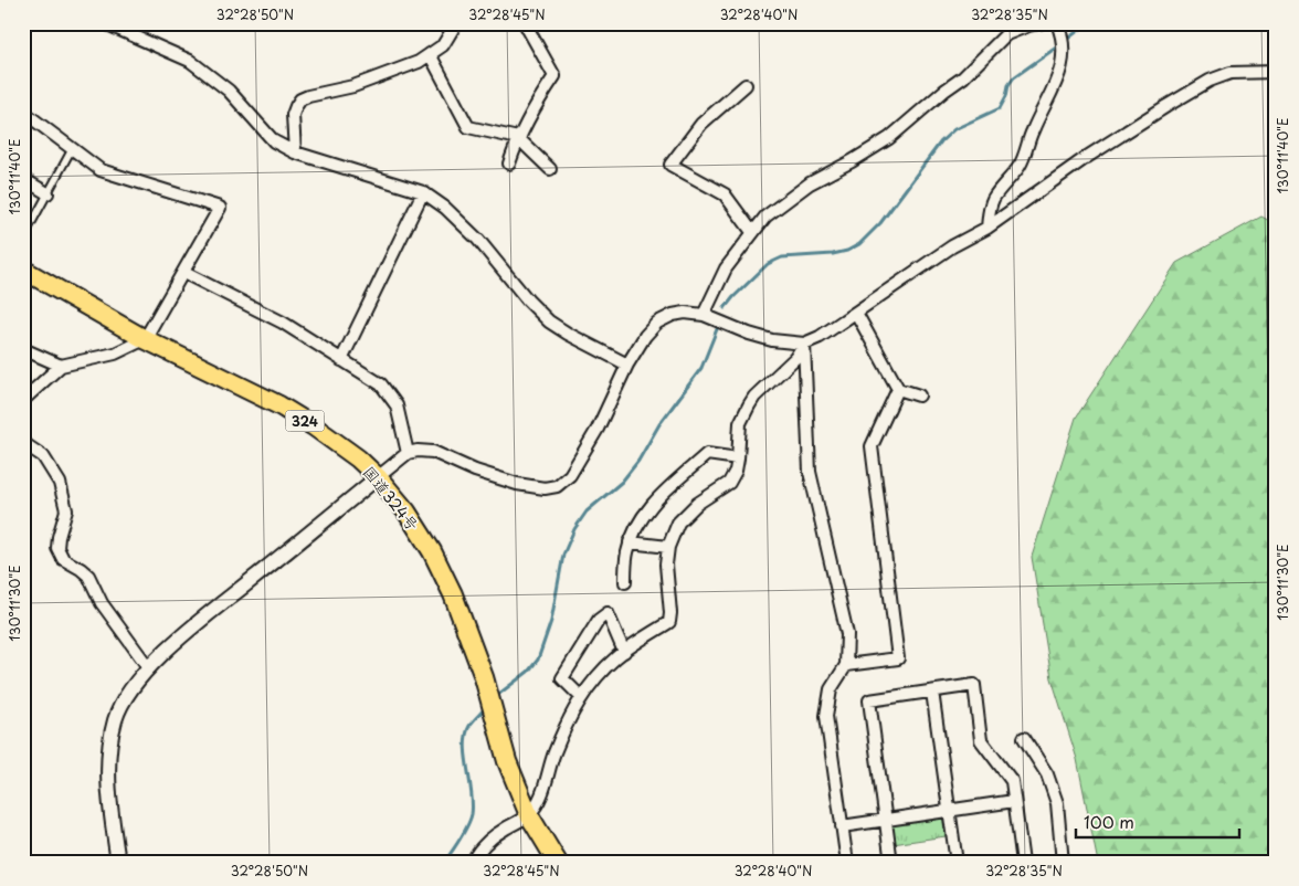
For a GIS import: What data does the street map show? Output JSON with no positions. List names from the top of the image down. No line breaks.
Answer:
{"streets":{"highway":["324","国道324号"]},"scale_bar":"100 m","coordinates":["32°28'50\"N","32°28'45\"N","32°28'40\"N","32°28'35\"N","130°11'40\"E","130°11'30\"E"]}
